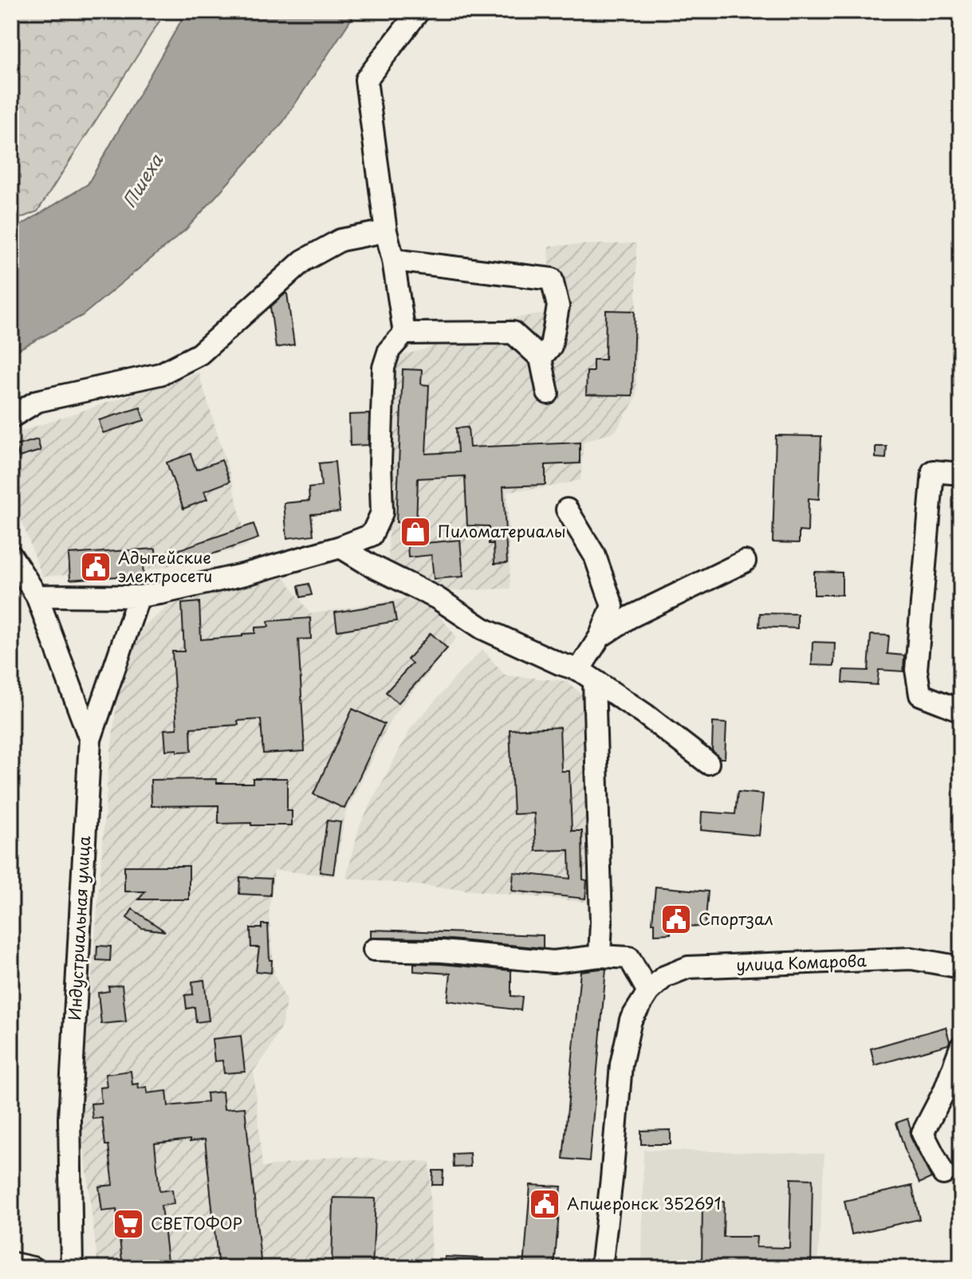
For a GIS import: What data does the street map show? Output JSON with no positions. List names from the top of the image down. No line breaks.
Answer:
{"streets":{"street":["Индустриальная улица","улица Комарова"]},"water":["Пшеха"],"places":{"shop":["Пиломатериалы"],"public building":["Адыгейские электросети","Спортзал","Апшеронск 352691"],"supermarket":["СВЕТОФОР"]}}
